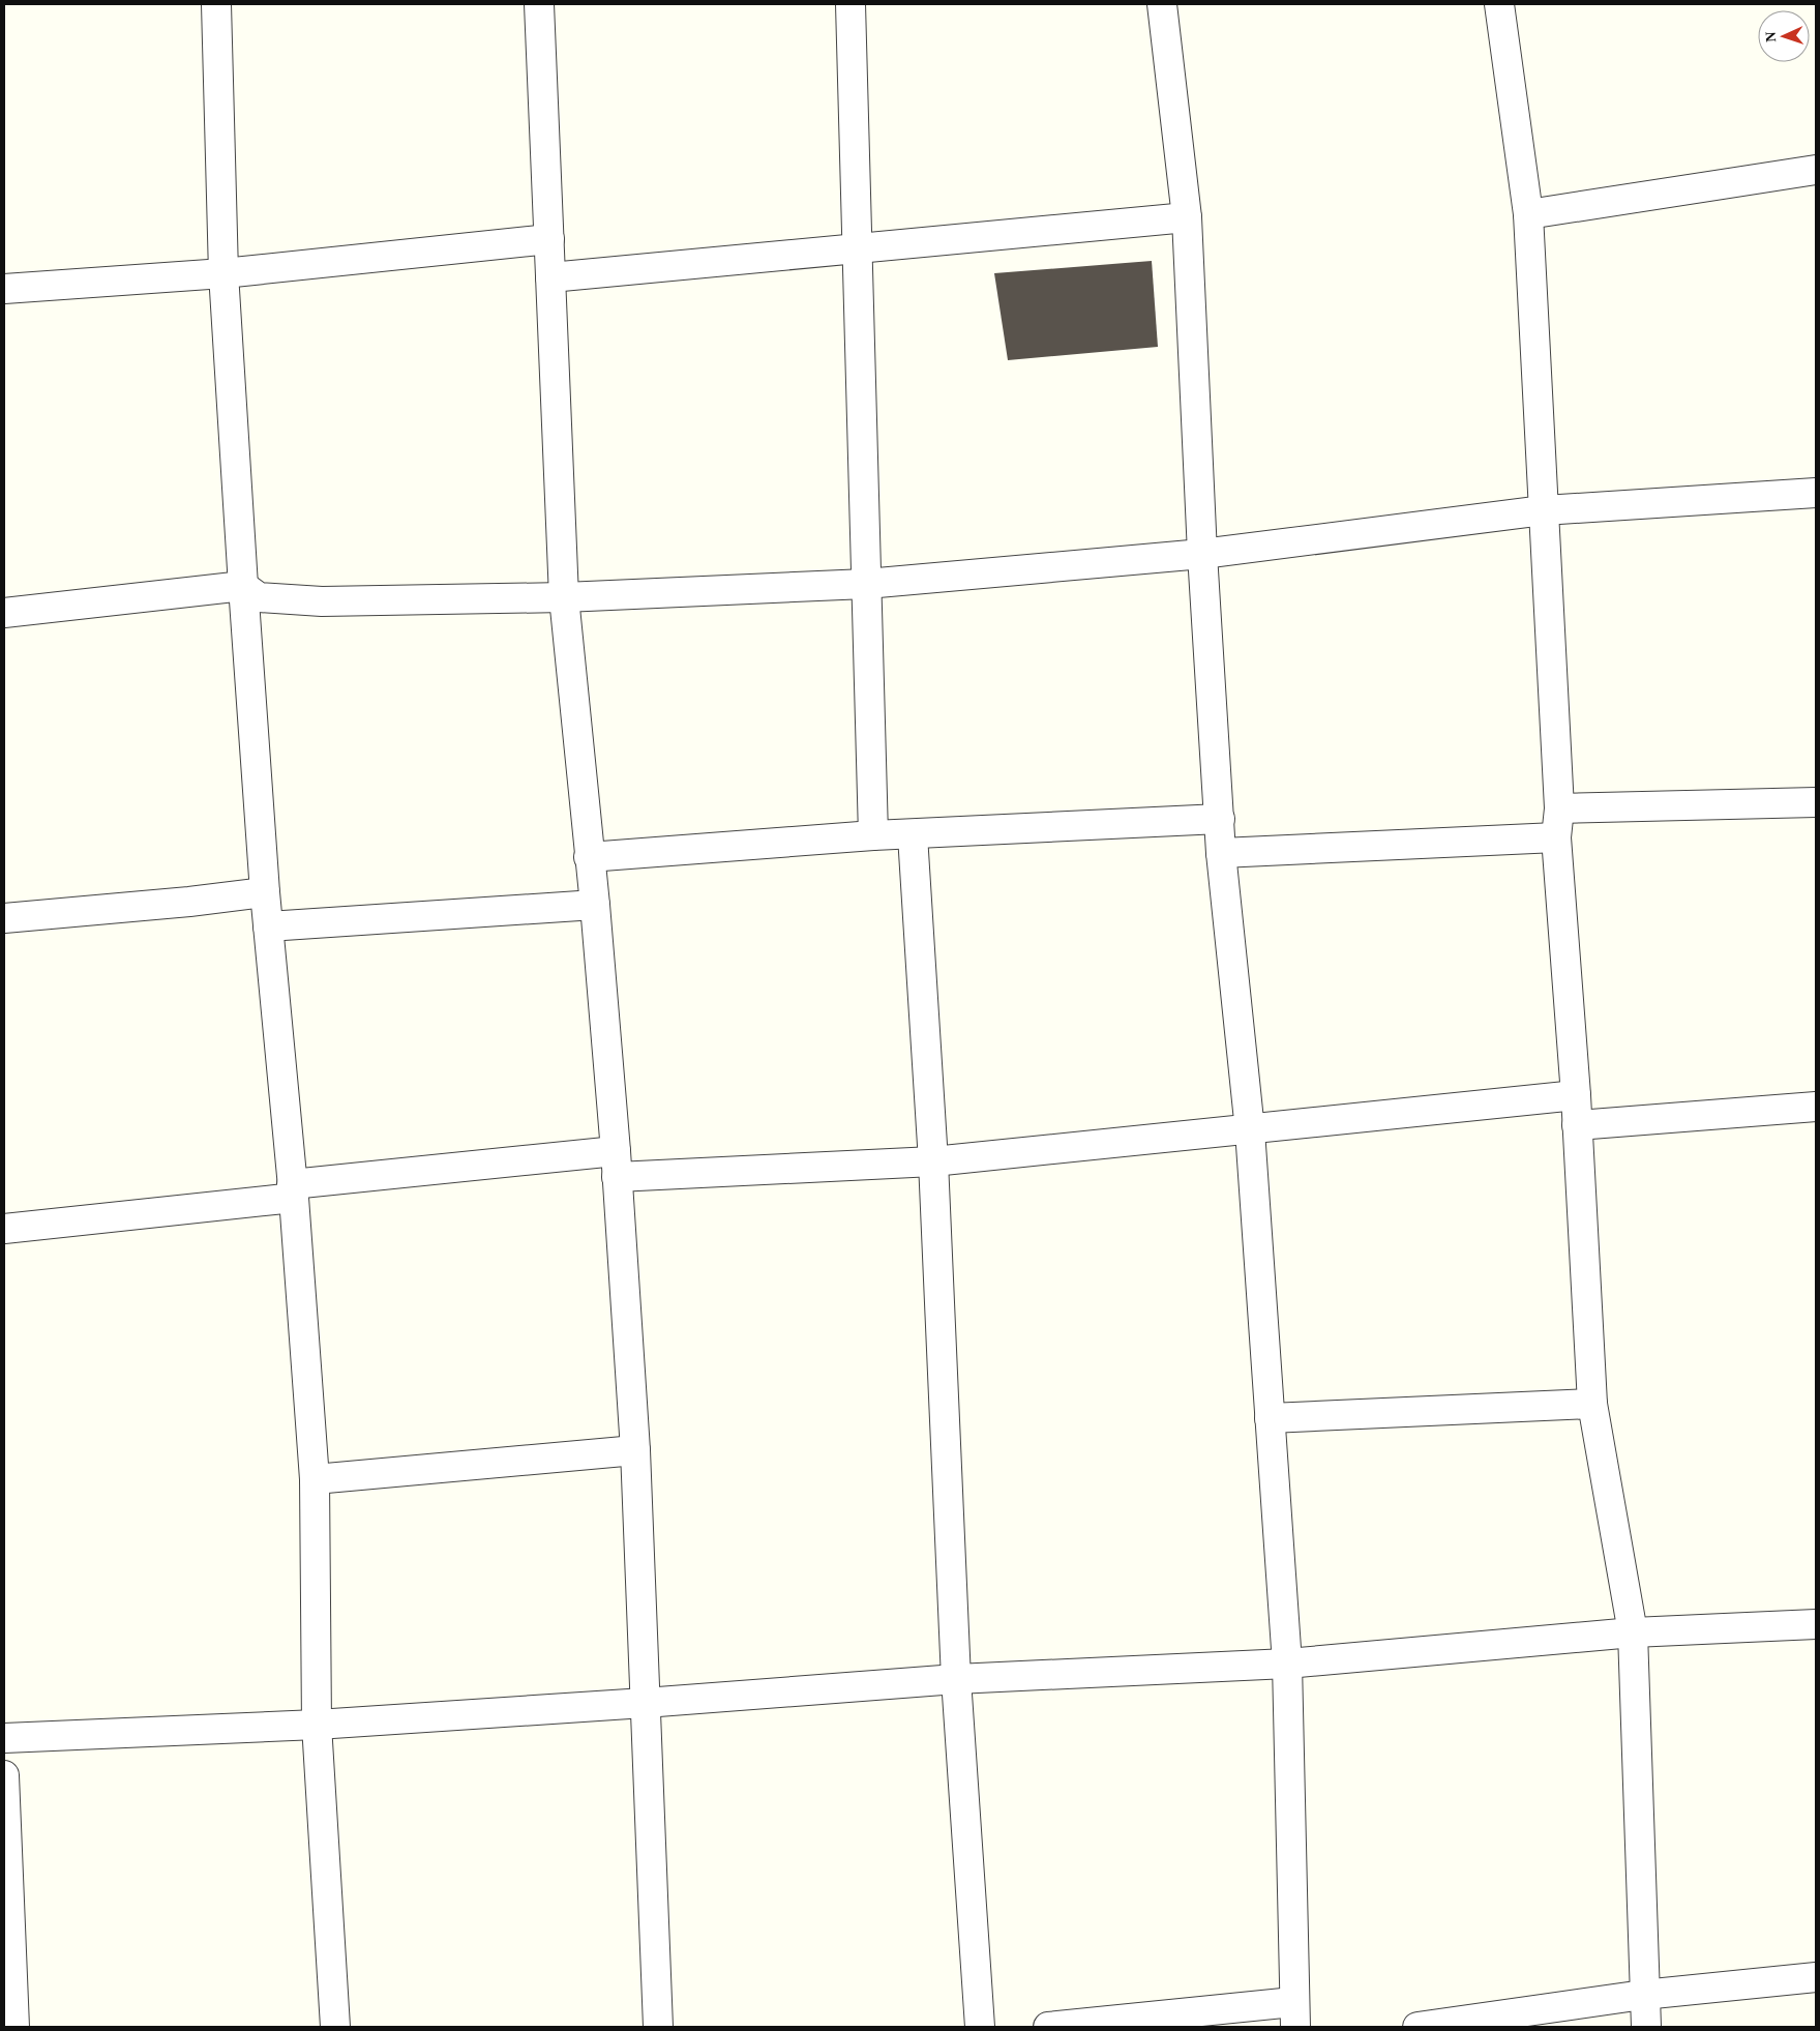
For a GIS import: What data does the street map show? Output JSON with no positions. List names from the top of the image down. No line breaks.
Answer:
{"north":"left"}
